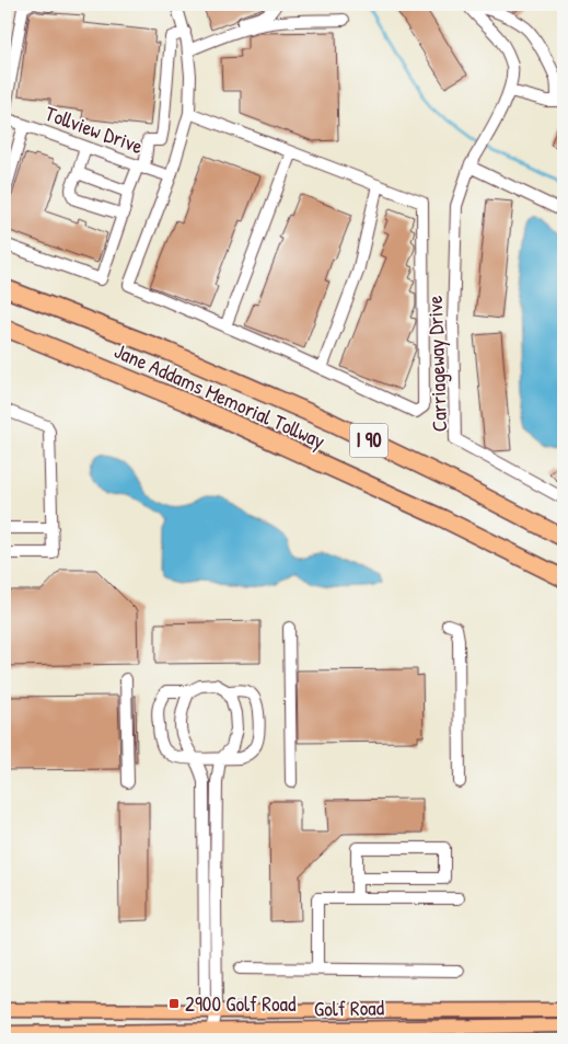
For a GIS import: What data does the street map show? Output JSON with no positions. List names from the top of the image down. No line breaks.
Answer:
{"streets":{"highway":["Jane Addams Memorial Tollway","I 90"],"main road":["Golf Road"],"street":["Tollview Drive","Carriageway Drive"]},"places":{"transit":["2900 Golf Road"]}}
